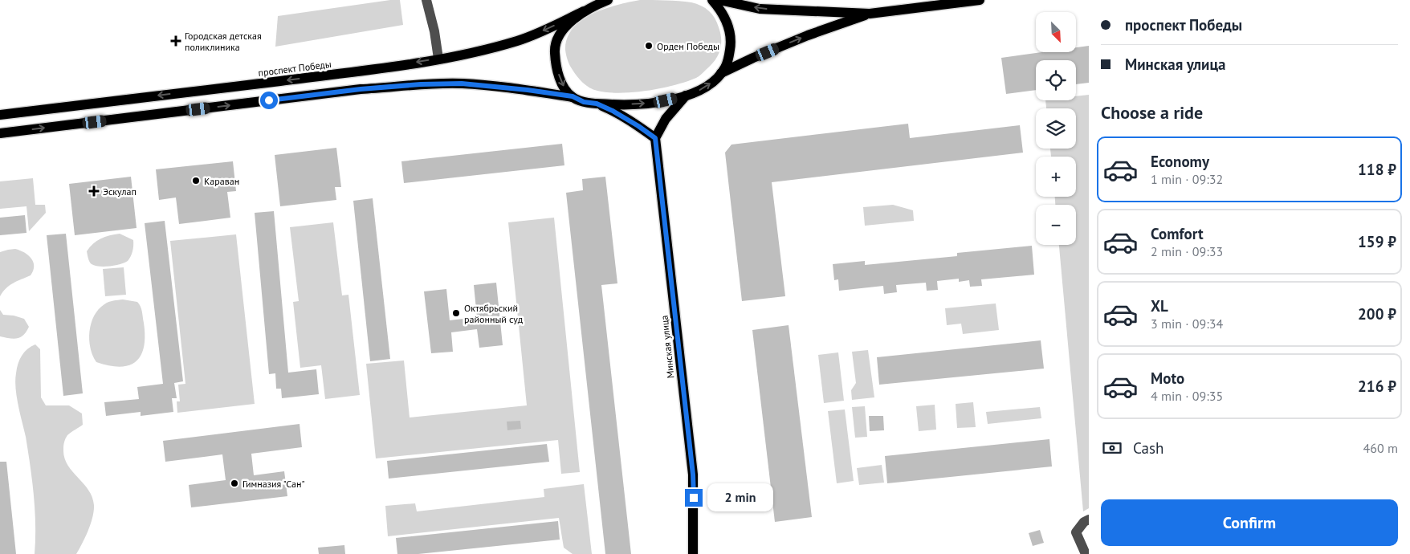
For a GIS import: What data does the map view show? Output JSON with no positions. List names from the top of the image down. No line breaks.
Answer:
{"streets":{"main road":["проспект Победы","Минская улица"]},"places":{"health":["Городская детская поликлиника","Эскулап"],"other":["Орден Победы","Караван","Октябрьский районный суд","Гимназия \"Сан\""]},"north":"bottom right","page":{"banner":["проспект Победы","Минская улица"],"map_buttons":["+","−"],"heading":"Choose a ride","list":[{"name":"Economy","note":"1 min · 09:32","value":"118 ₽"},{"name":"Comfort","note":"2 min · 09:33","value":"159 ₽"},{"name":"XL","note":"3 min · 09:34","value":"200 ₽"},{"name":"Moto","note":"4 min · 09:35","value":"216 ₽"}],"pay":["Cash","460 m"],"bubble":"2 min","buttons":"Confirm"}}
